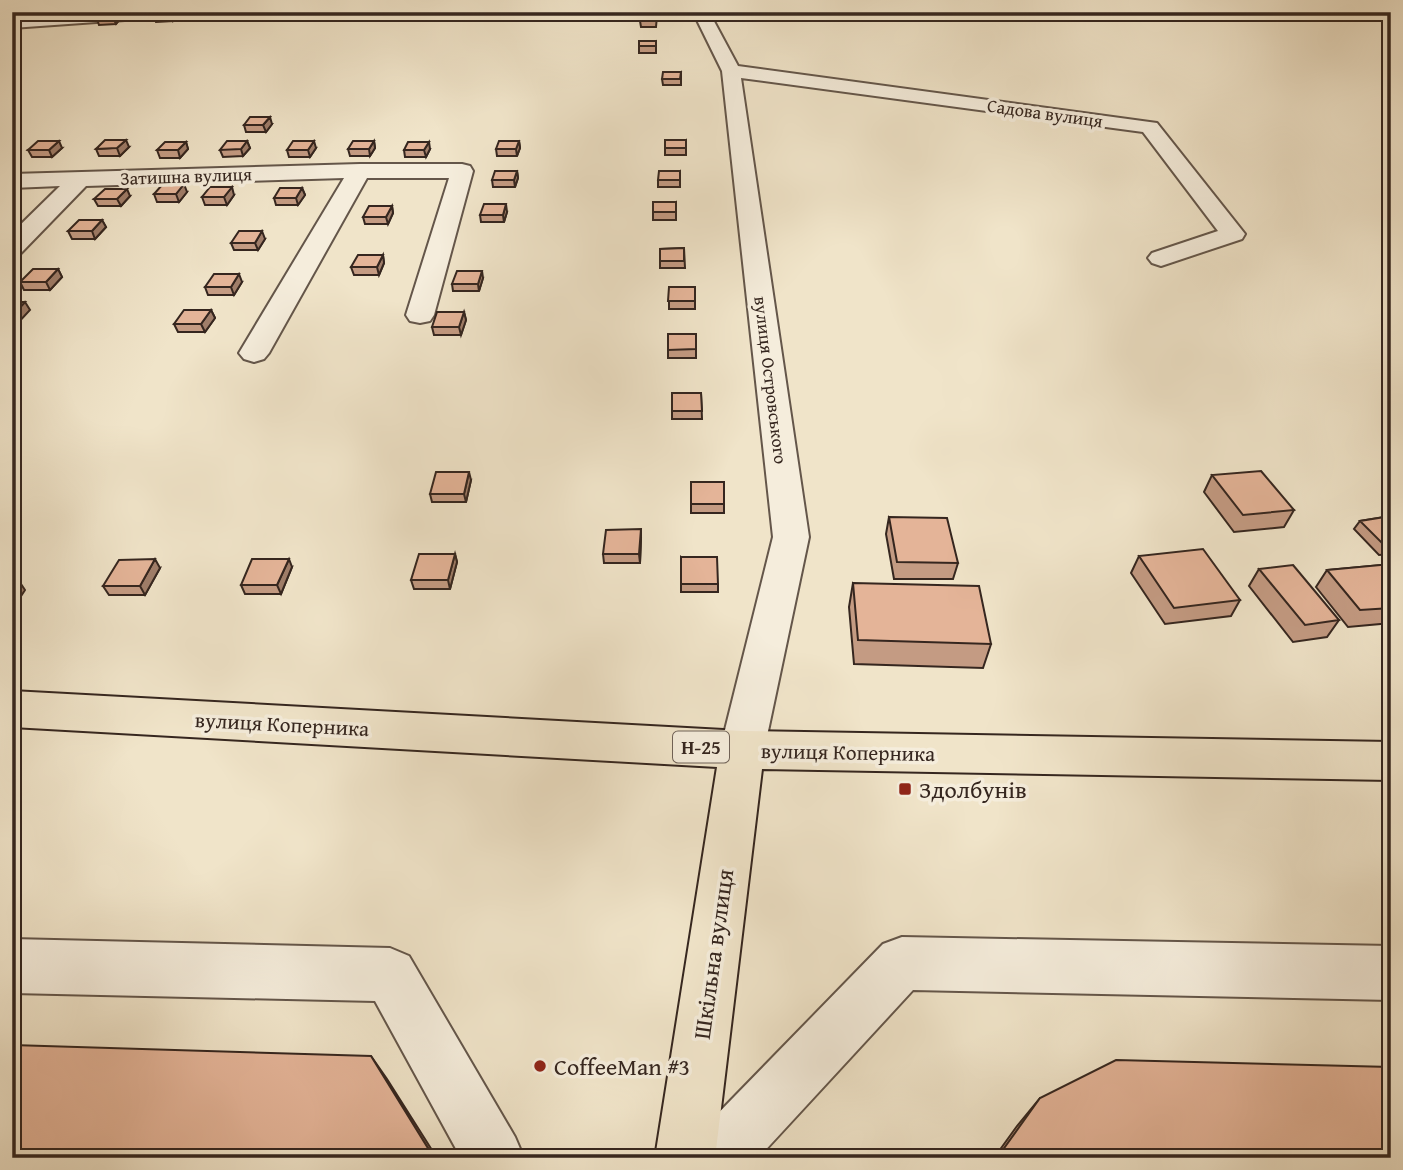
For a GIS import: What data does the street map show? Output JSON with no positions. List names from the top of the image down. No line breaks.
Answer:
{"streets":{"main road":["вулиця Коперника","Н-25","Шкільна вулиця"],"street":["Садова вулиця","Затишна вулиця","вулиця Островського"]},"crossings":[["Садова вулиця","вулиця Островського"],["вулиця Островського","вулиця Коперника"],["вулиця Островського","Шкільна вулиця"],["вулиця Коперника","Шкільна вулиця"]],"places":{"transit":["Здолбунів"],"other":["CoffeeMan #3"]}}
